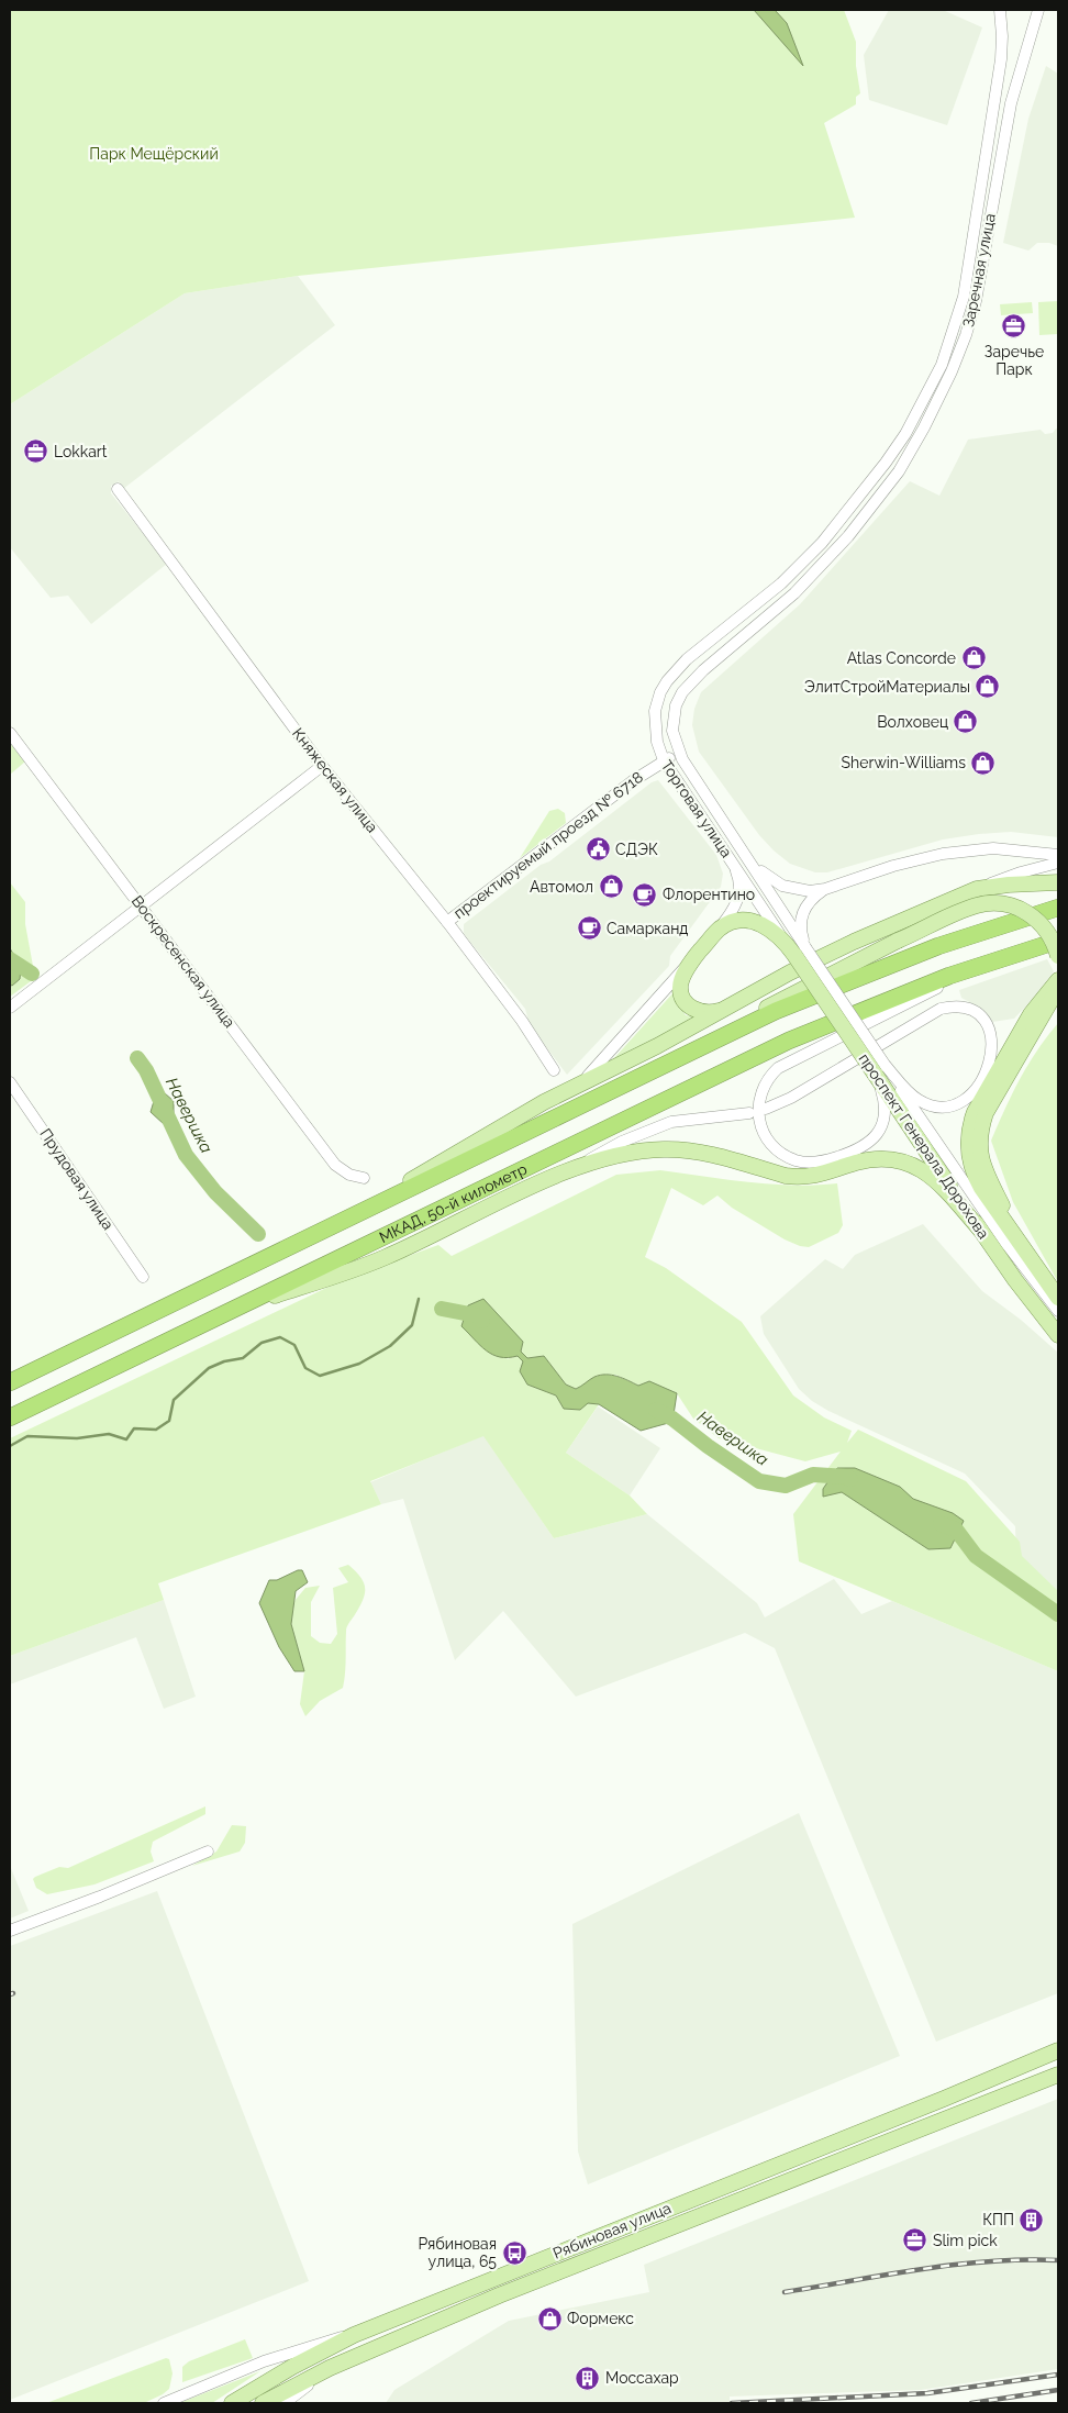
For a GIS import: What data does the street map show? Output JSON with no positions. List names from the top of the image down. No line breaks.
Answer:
{"streets":{"highway":["МКАД, 50-й километр"],"main road":["Торговая улица","проспект Генерала Дорохова","Рябиновая улица"],"street":["Заречная улица","Княжеская улица","проектируемый проезд № 6718","Воскресенская улица","Прудовая улица"]},"crossings":[["Заречная улица","Торговая улица"],["Княжеская улица","проектируемый проезд № 6718"],["Торговая улица","проектируемый проезд № 6718"],["Торговая улица","проспект Генерала Дорохова"]],"water":["Навершка"],"parks":["Парк Мещёрский"],"places":{"office":["Заречье Парк","Lokkart","Slim pick"],"shop":["Atlas Concorde","ЭлитСтройМатериалы","Волховец","Sherwin-Williams","Автомол","Формекс"],"public building":["СДЭК"],"cafe":["Флорентино","Самарканд"],"building":["КПП","Моссахар"],"bus stop":["Рябиновая улица, 65"]}}
